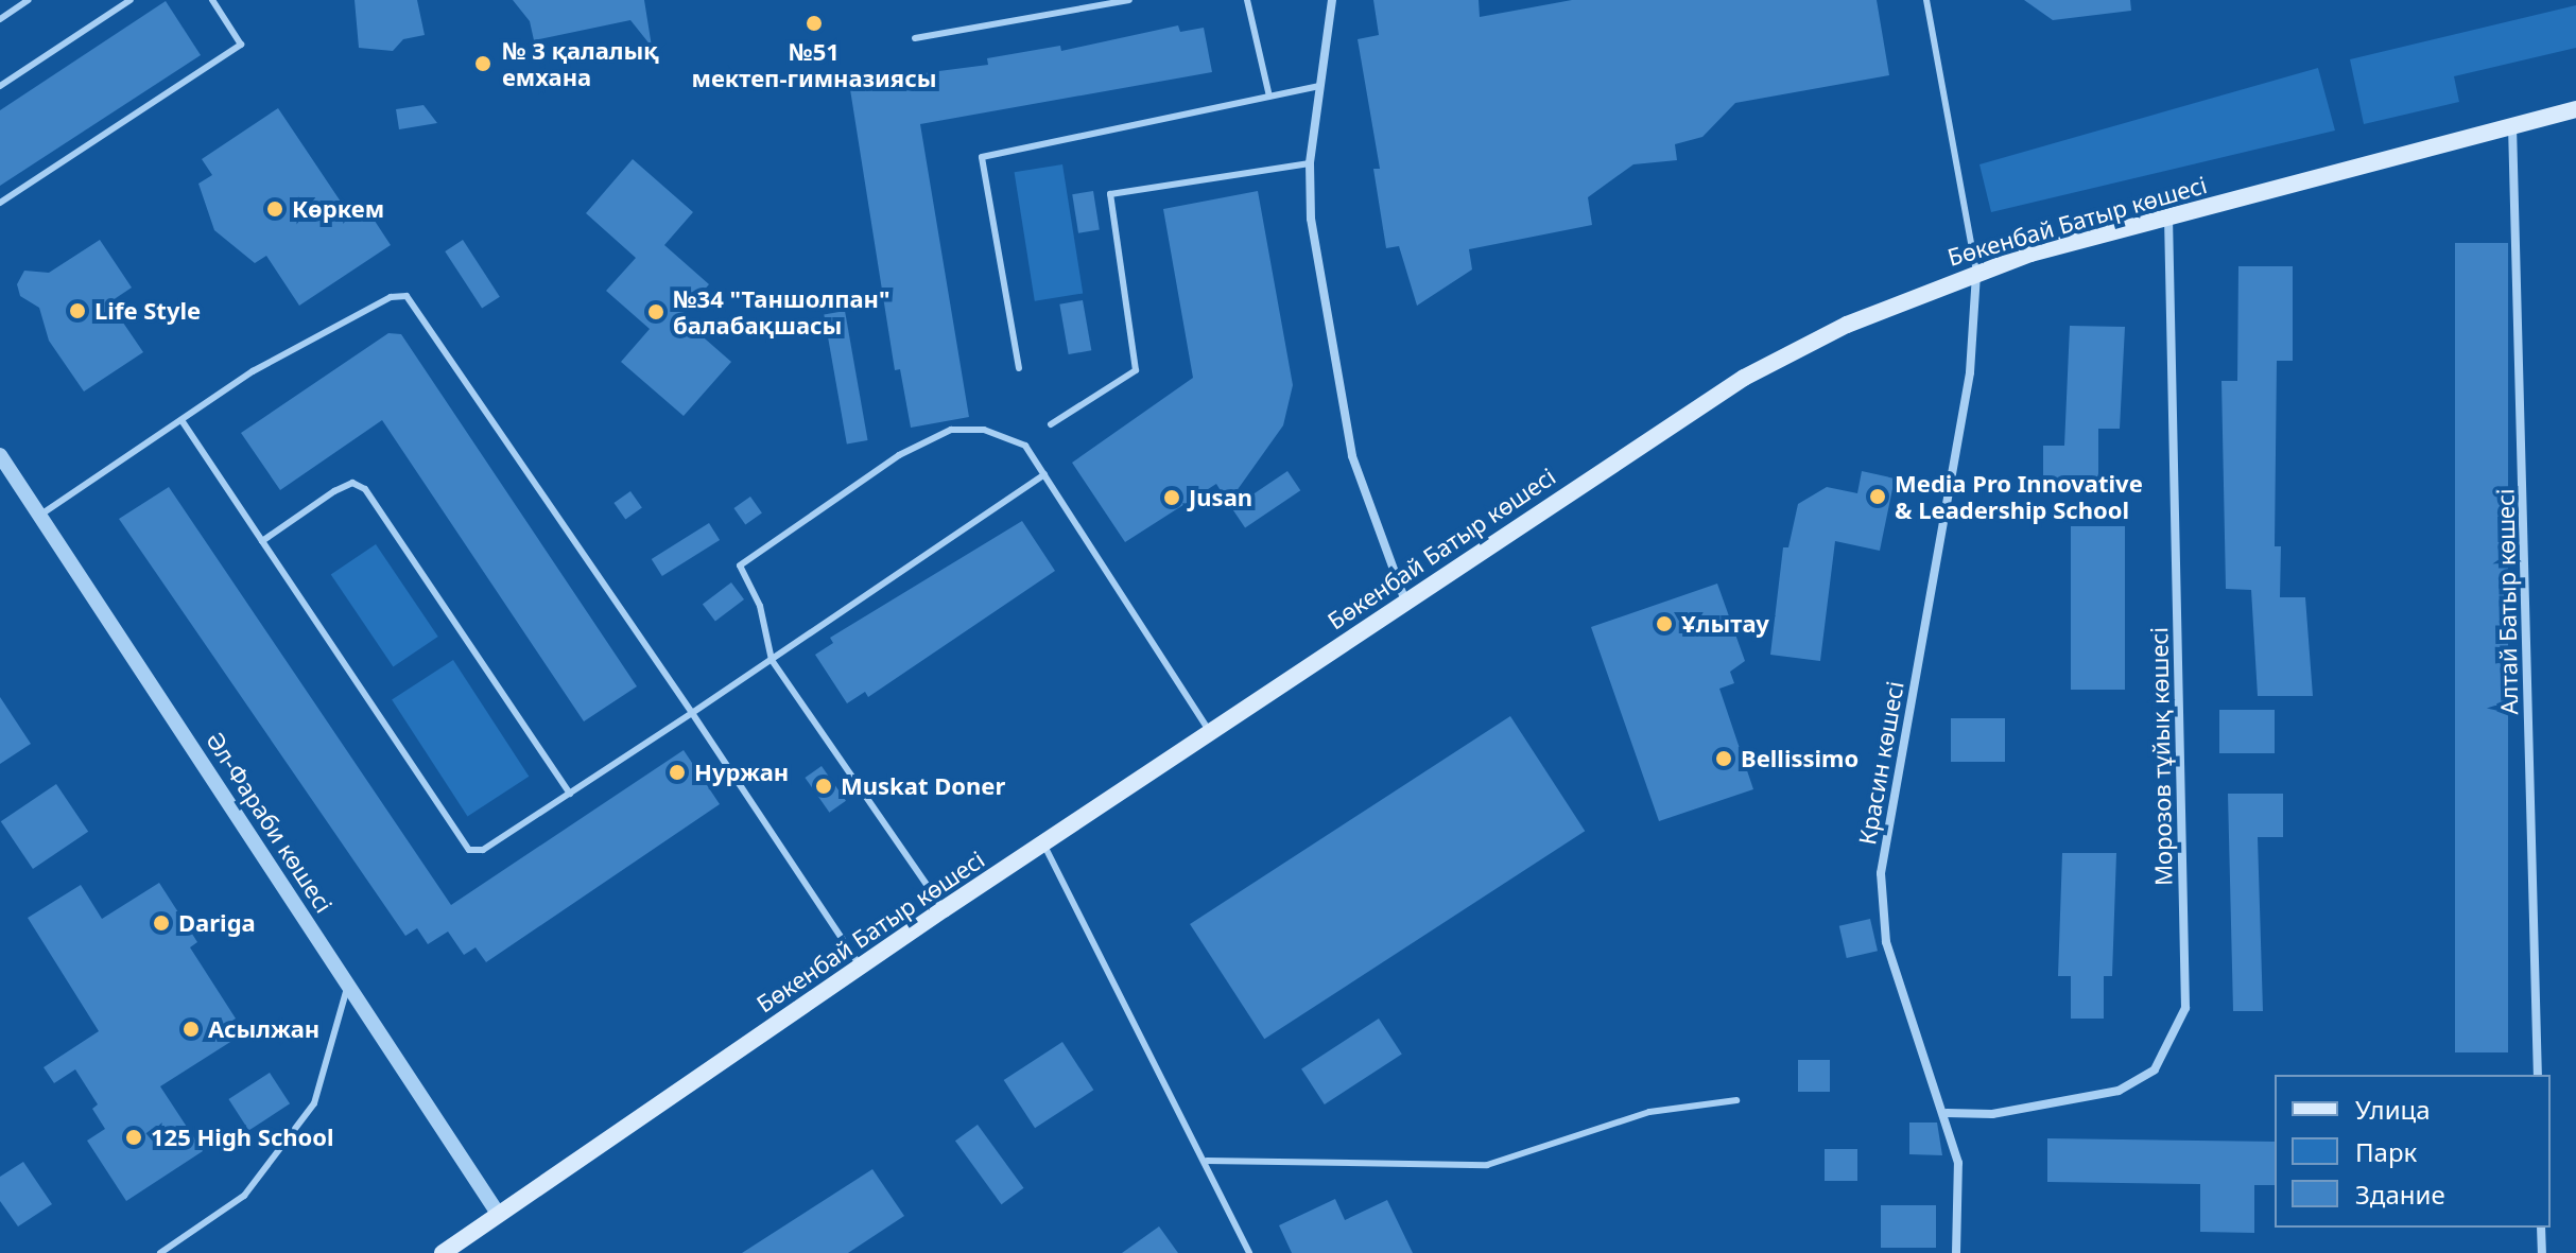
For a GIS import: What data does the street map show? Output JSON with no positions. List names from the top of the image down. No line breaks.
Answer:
{"streets":{"main road":["Бөкенбай Батыр көшесі"],"street":["Алтай Батыр көшесі","Морозов тұйық көшесі","Красин көшесі","Әл-Фараби көшесі"]},"crossings":[["Бөкенбай Батыр көшесі","Алтай Батыр көшесі"],["Бөкенбай Батыр көшесі","Морозов тұйық көшесі"],["Бөкенбай Батыр көшесі","Красин көшесі"],["Бөкенбай Батыр көшесі","Әл-Фараби көшесі"],["Морозов тұйық көшесі","Красин көшесі"]],"places":["№51 мектеп-гимназиясы","№ 3 қалалық емхана","Көркем","Life Style","№34 \"Таншолпан\" балабақшасы","Media Pro Innovative & Leadership School","Jusan","Ұлытау","Bellissimo","Нуржан","Muskat Doner","Dariga","Асылжан","125 High School"],"legend":["Улица","Парк","Здание"]}
